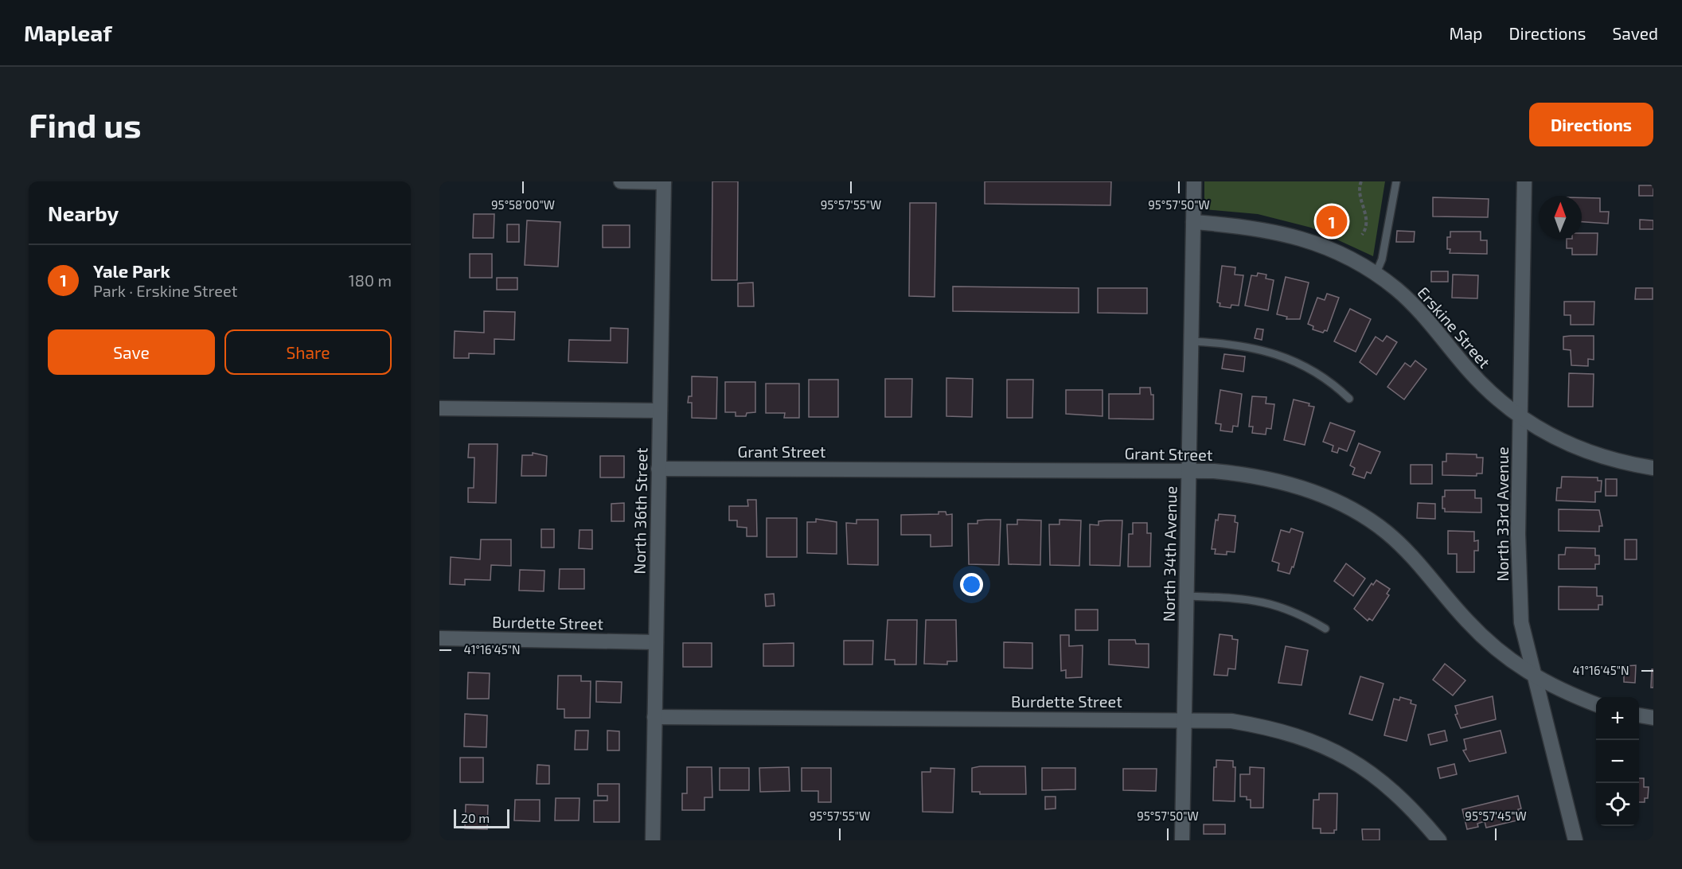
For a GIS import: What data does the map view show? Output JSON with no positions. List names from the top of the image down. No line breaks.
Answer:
{"streets":{"street":["Erskine Street","Grant Street","North 36th Street","North 33rd Avenue","North 34th Avenue","Burdette Street"]},"crossings":[["Erskine Street","North 33rd Avenue"],["Erskine Street","North 34th Avenue"],["Grant Street","North 36th Street"],["Grant Street","North 33rd Avenue"],["Grant Street","North 34th Avenue"],["North 36th Street","Burdette Street"],["North 34th Avenue","Burdette Street"]],"scale_bar":"20 m","north":"top","page":{"header":"Mapleaf","nav":["Map","Directions","Saved"],"buttons":["Directions",["Save","Share"]],"title":"Find us","heading":"Nearby","pins":"1","list":[{"mark":"1","name":"Yale Park","note":"Park · Erskine Street","value":"180 m"}],"map_buttons":["+","−"],"scale":"20 m"},"coordinates":["95°58'00\"W","95°57'55\"W","95°57'50\"W","41°16'45\"N","95°57'45\"W"]}
